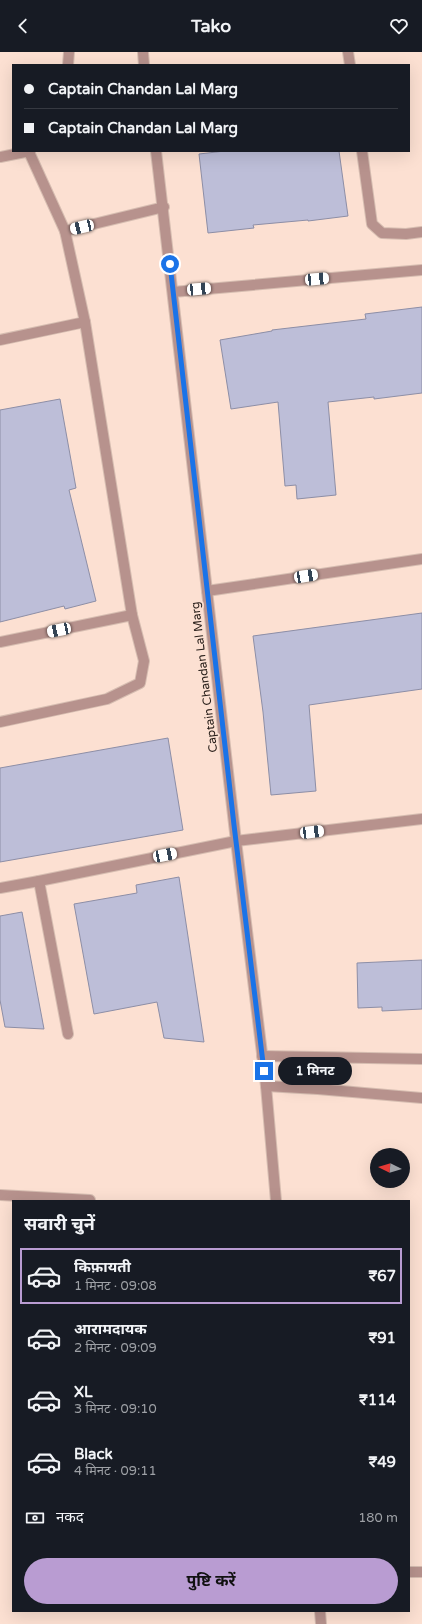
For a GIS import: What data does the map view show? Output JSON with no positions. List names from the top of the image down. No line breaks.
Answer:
{"streets":{"street":["Captain Chandan Lal Marg"]},"north":"left","page":{"header":"Tako","banner":["Captain Chandan Lal Marg","Captain Chandan Lal Marg"],"bubble":"1 मिनट","heading":"सवारी चुनें","list":[{"name":"किफ़ायती","note":"1 मिनट · 09:08","value":"₹67"},{"name":"आरामदायक","note":"2 मिनट · 09:09","value":"₹91"},{"name":"XL","note":"3 मिनट · 09:10","value":"₹114"},{"name":"Black","note":"4 मिनट · 09:11","value":"₹49"}],"pay":["नकद","180 m"],"buttons":"पुष्टि करें"}}
